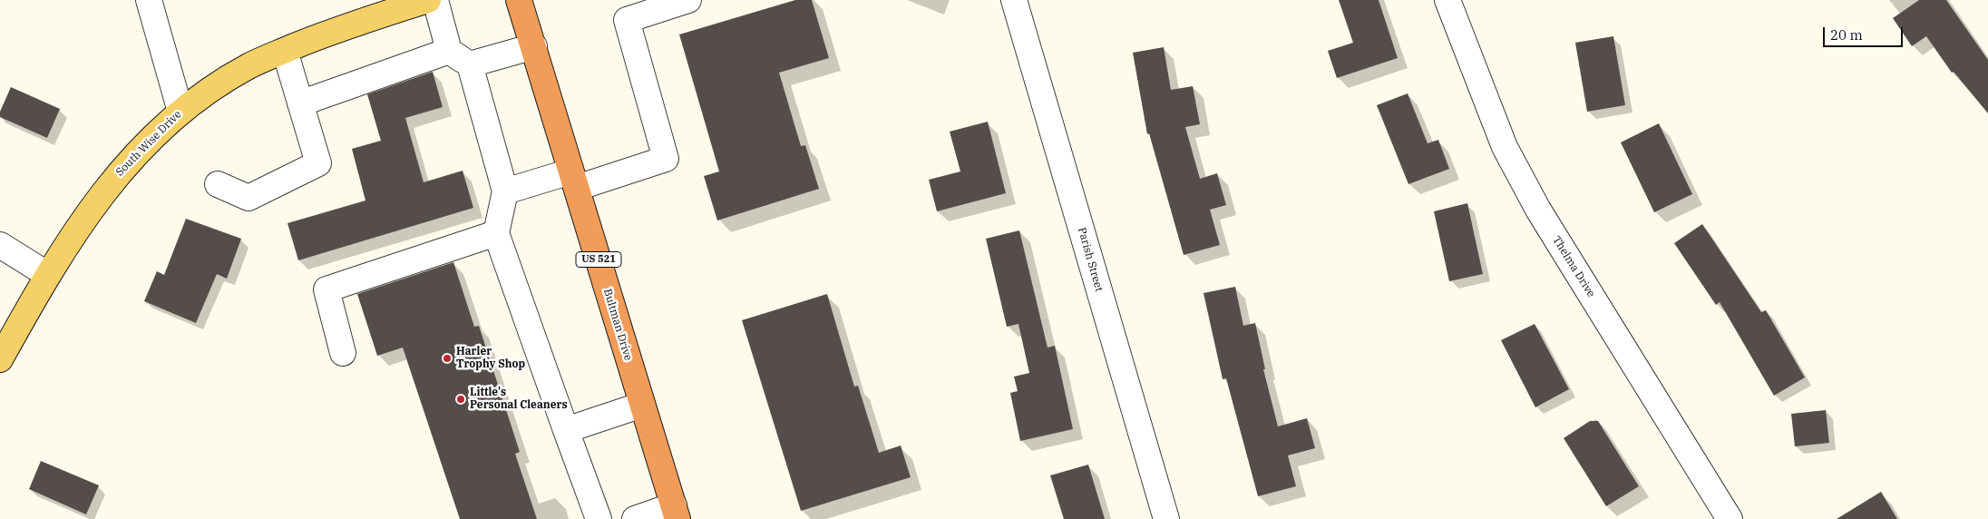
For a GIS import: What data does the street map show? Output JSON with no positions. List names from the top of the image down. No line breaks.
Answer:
{"streets":{"highway":["US 521","Bultman Drive"],"main road":["South Wise Drive"],"street":["Parish Street","Thelma Drive"]},"places":["Harler Trophy Shop","Little's Personal Cleaners"],"scale_bar":"20 m"}
